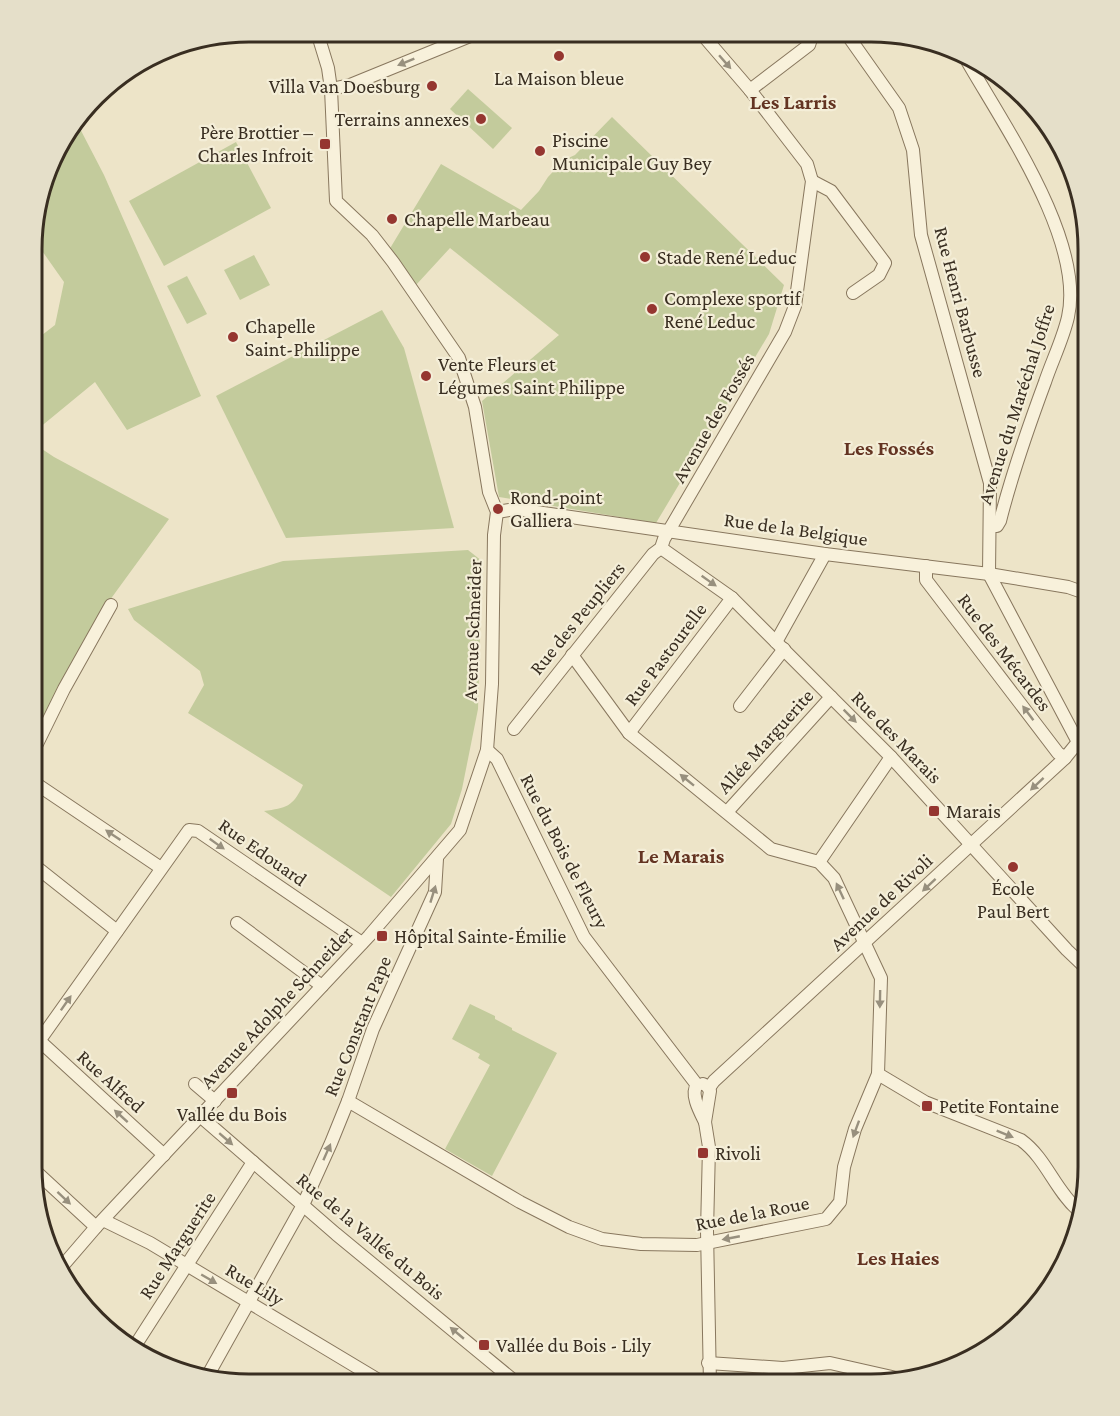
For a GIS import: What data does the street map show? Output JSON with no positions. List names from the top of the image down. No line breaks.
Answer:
{"streets":{"street":["Rue Henri Barbusse","Avenue du Maréchal Joffre","Avenue des Fossés","Rue de la Belgique","Rue des Peupliers","Avenue Schneider","Rue des Mécardes","Rue Pastourelle","Rue des Marais","Allée Marguerite","Rue du Bois de Fleury","Rue Edouard","Avenue de Rivoli","Avenue Adolphe Schneider","Rue Constant Pape","Rue Alfred","Rue de la Roue","Rue de la Vallée du Bois","Rue Marguerite","Rue Lily"]},"crossings":[["Rue Henri Barbusse","Avenue du Maréchal Joffre"],["Rue Henri Barbusse","Rue de la Belgique"],["Avenue des Fossés","Rue de la Belgique"],["Avenue des Fossés","Rue des Peupliers"],["Rue de la Belgique","Rue des Peupliers"],["Rue de la Belgique","Avenue Schneider"],["Rue de la Belgique","Rue des Mécardes"],["Rue des Peupliers","Rue des Marais"],["Avenue Schneider","Rue du Bois de Fleury"],["Avenue Schneider","Avenue Adolphe Schneider"],["Rue des Mécardes","Avenue de Rivoli"],["Rue Pastourelle","Rue des Marais"],["Rue des Marais","Allée Marguerite"],["Rue des Marais","Avenue de Rivoli"],["Rue du Bois de Fleury","Avenue de Rivoli"],["Rue du Bois de Fleury","Avenue Adolphe Schneider"],["Rue du Bois de Fleury","Rue de la Roue"],["Rue Edouard","Avenue Adolphe Schneider"],["Avenue Adolphe Schneider","Rue Constant Pape"],["Avenue Adolphe Schneider","Rue Alfred"],["Avenue Adolphe Schneider","Rue de la Vallée du Bois"],["Avenue Adolphe Schneider","Rue Lily"],["Rue Constant Pape","Rue de la Roue"],["Rue Constant Pape","Rue de la Vallée du Bois"],["Rue Constant Pape","Rue Lily"],["Rue de la Vallée du Bois","Rue Marguerite"],["Rue Marguerite","Rue Lily"]],"one_way":["Avenue de Rivoli","Rue Constant Pape","Rue Alfred","Rue de la Roue","Rue Lily"],"districts":["Les Larris","Les Fossés","Le Marais","Les Haies"],"places":{"other":["La Maison bleue","Villa Van Doesburg","Terrains annexes","Piscine Municipale Guy Bey","Chapelle Marbeau","Stade René Leduc","Complexe sportif René Leduc","Chapelle Saint-Philippe","Vente Fleurs et Légumes Saint Philippe","Rond-point Galliera","École Paul Bert"],"transit":["Père Brottier – Charles Infroit","Marais","Hôpital Sainte-Émilie","Vallée du Bois","Petite Fontaine","Rivoli","Vallée du Bois - Lily"]}}
